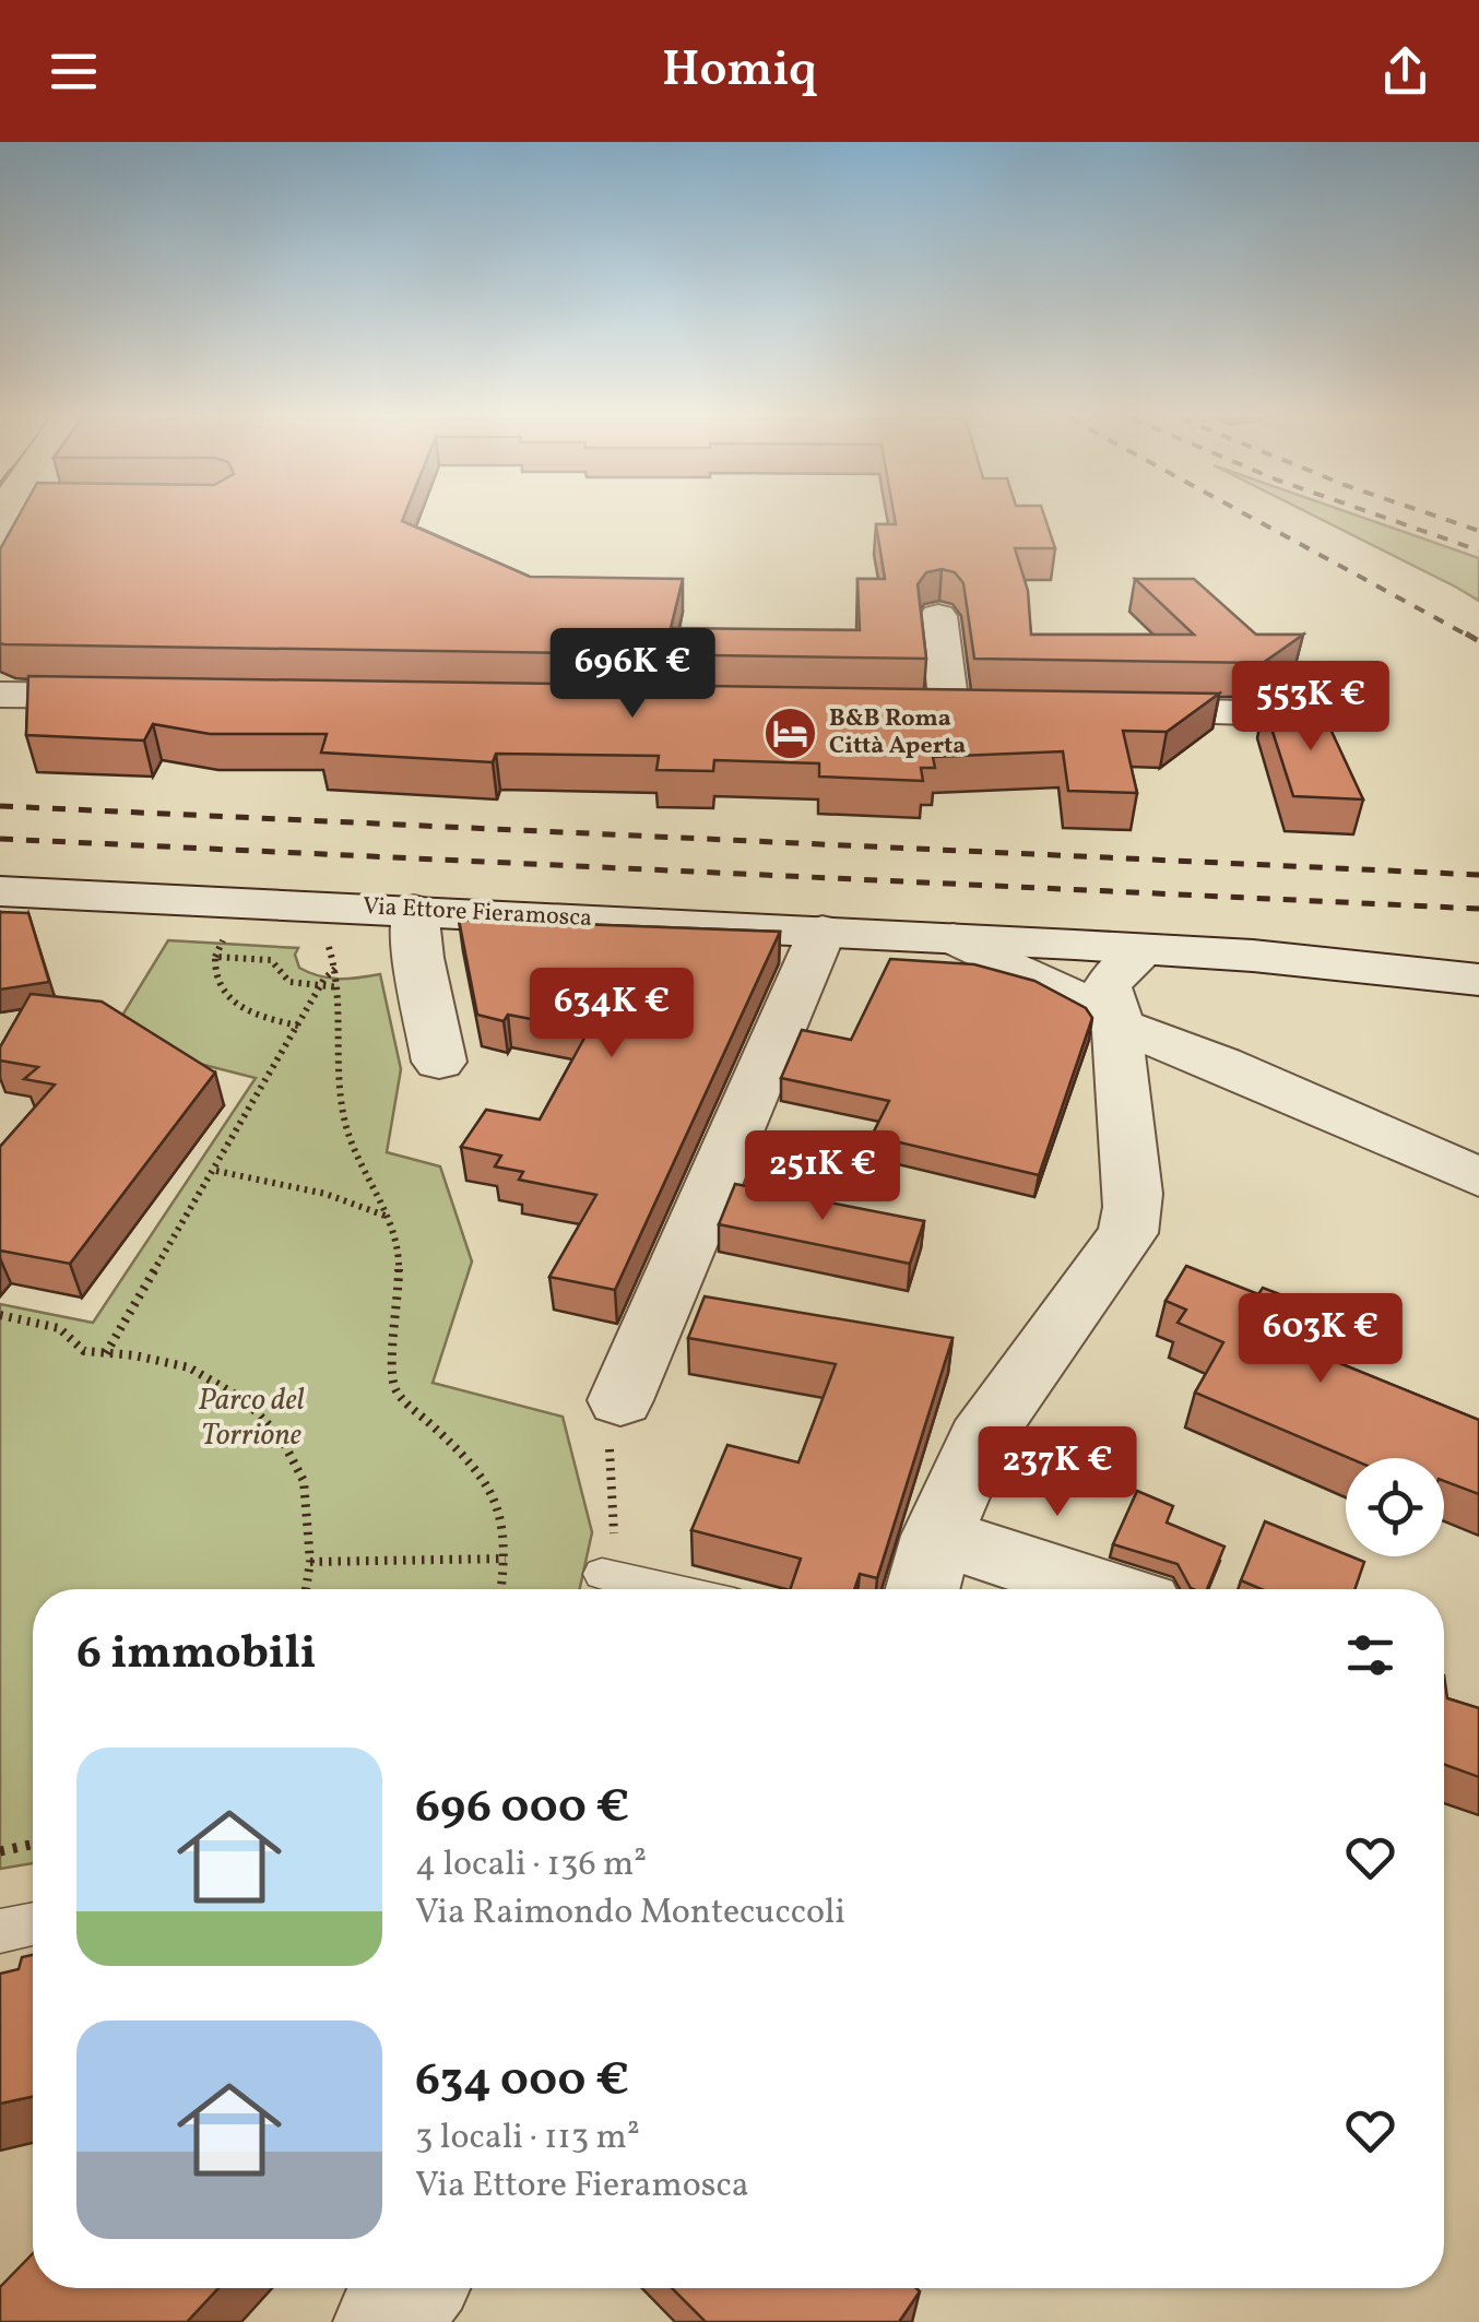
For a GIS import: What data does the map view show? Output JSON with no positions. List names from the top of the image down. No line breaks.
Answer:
{"streets":{"street":["Via Ettore Fieramosca"]},"parks":["Parco del Torrione"],"places":{"hotel":["B&B Roma Città Aperta"]},"page":{"header":"Homiq","price":["696K €","553K €","634K €","251K €","603K €","237K €"],"heading":"6 immobili","list":[{"name":"696 000 €","note":"4 locali · 136 m² · Via Raimondo Montecuccoli"},{"name":"634 000 €","note":"3 locali · 113 m² · Via Ettore Fieramosca"}]}}
